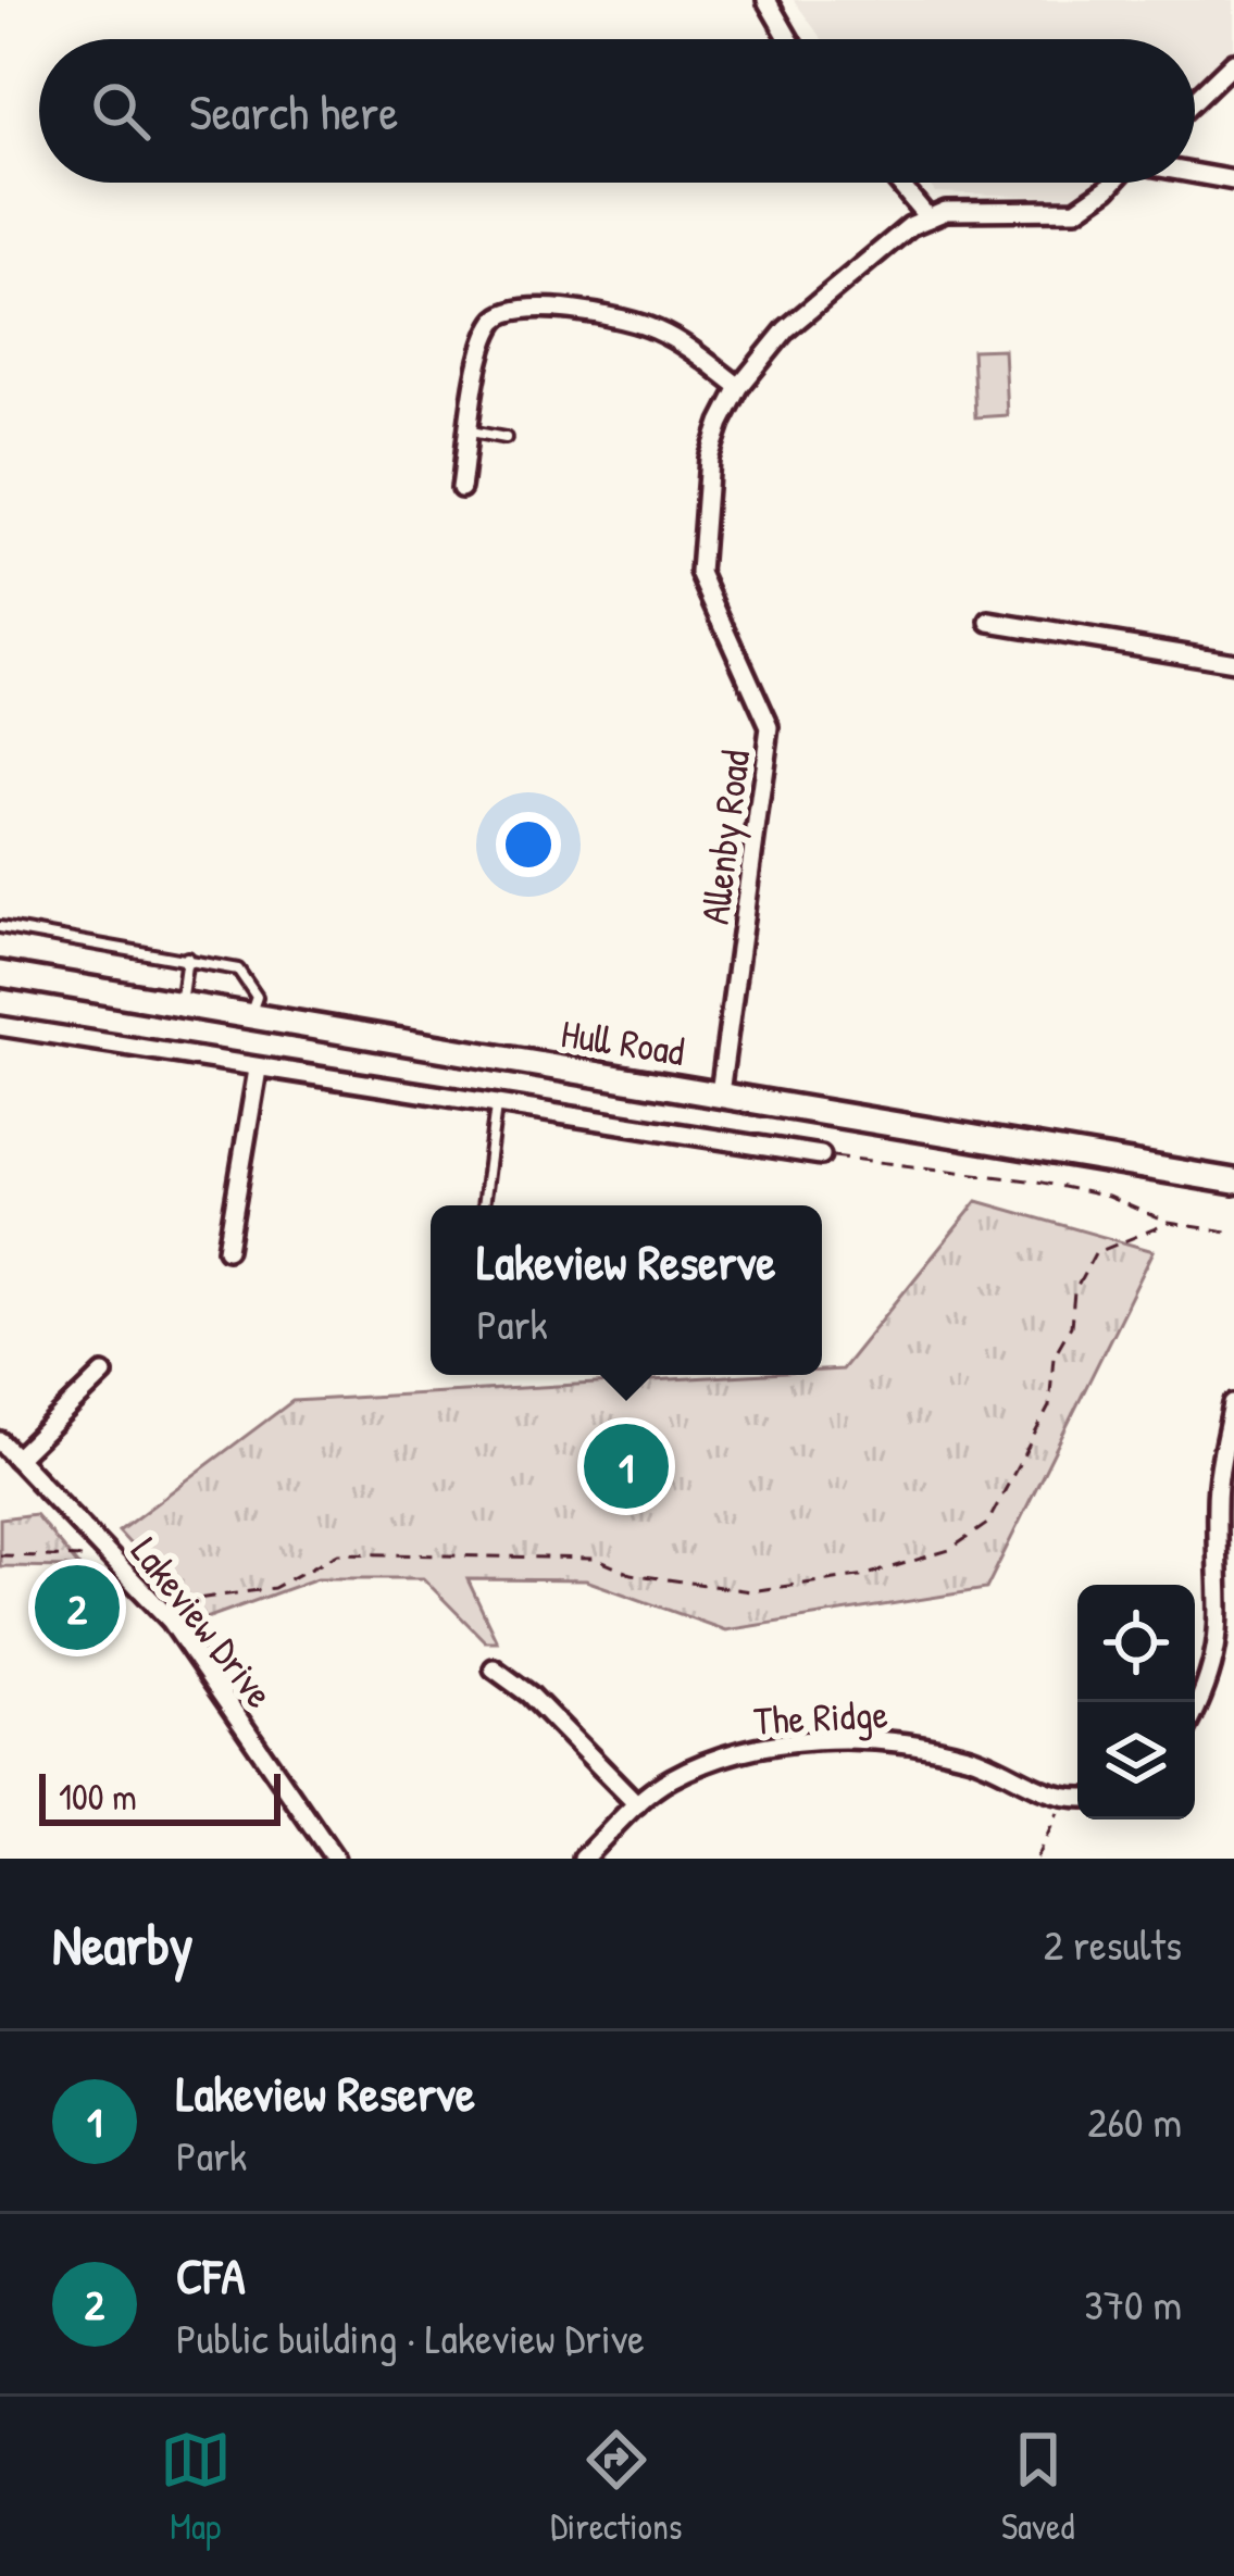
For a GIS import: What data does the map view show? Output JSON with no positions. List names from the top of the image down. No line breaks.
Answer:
{"streets":{"main road":["Hull Road"],"street":["Allenby Road","Lakeview Drive","The Ridge"]},"crossings":[["Allenby Road","Hull Road"]],"scale_bar":"100 m","page":{"search":"Search here","popup":["Lakeview Reserve","Park"],"pins":["1","2"],"scale":"100 m","heading":["Nearby","2 results"],"list":[{"mark":"1","name":"Lakeview Reserve","note":"Park","value":"260 m"},{"mark":"2","name":"CFA","note":"Public building · Lakeview Drive","value":"370 m"}],"nav":["Map","Directions","Saved"]}}
